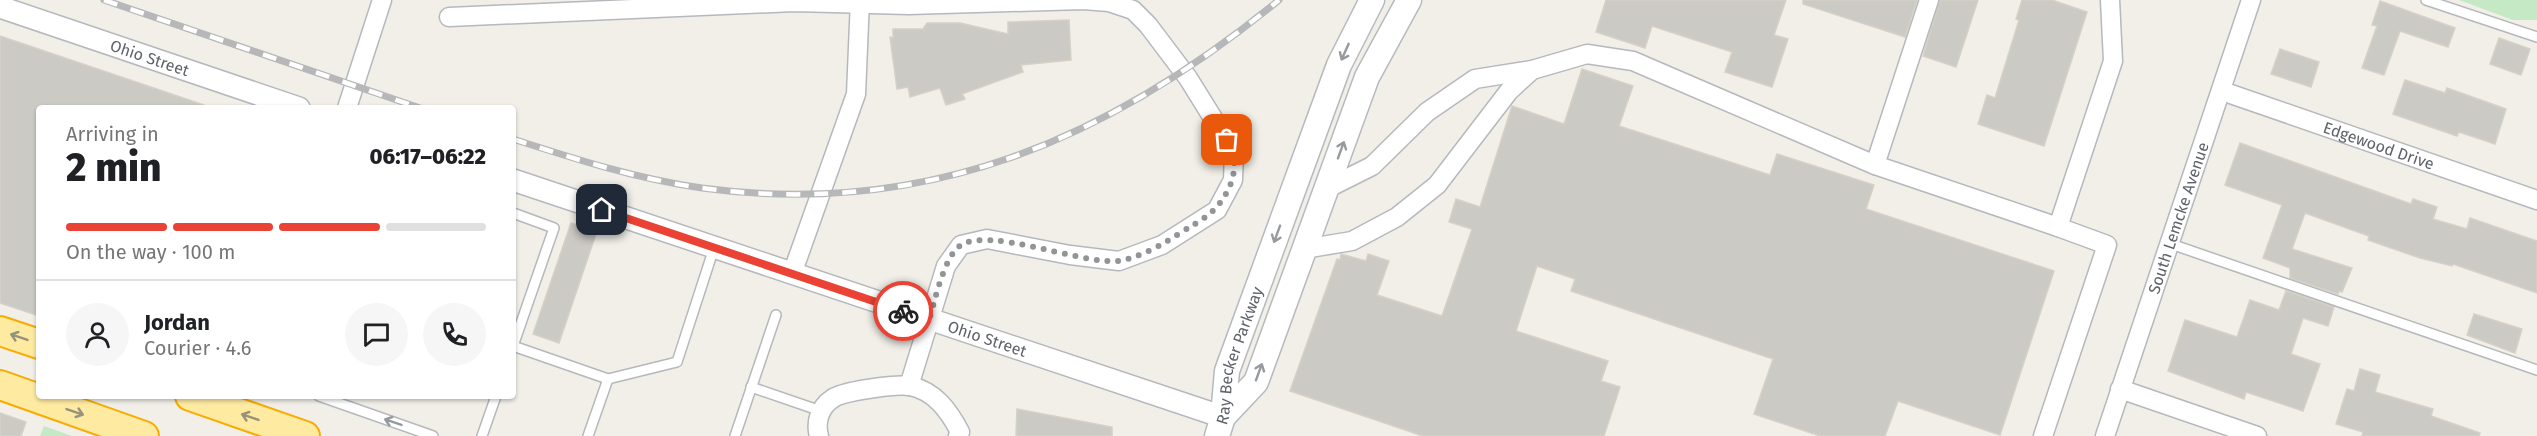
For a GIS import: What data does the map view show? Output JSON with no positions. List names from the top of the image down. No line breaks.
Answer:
{"streets":{"main road":["Ray Becker Parkway"],"street":["Ohio Street","Edgewood Drive","South Lemcke Avenue"]},"crossings":[["Ohio Street","Ray Becker Parkway"],["Edgewood Drive","South Lemcke Avenue"]],"page":{"heading":["2 min","Arriving in","06:17–06:22"],"panel":["Jordan","Courier · 4.6"],"bar":"On the way · 100 m"}}
